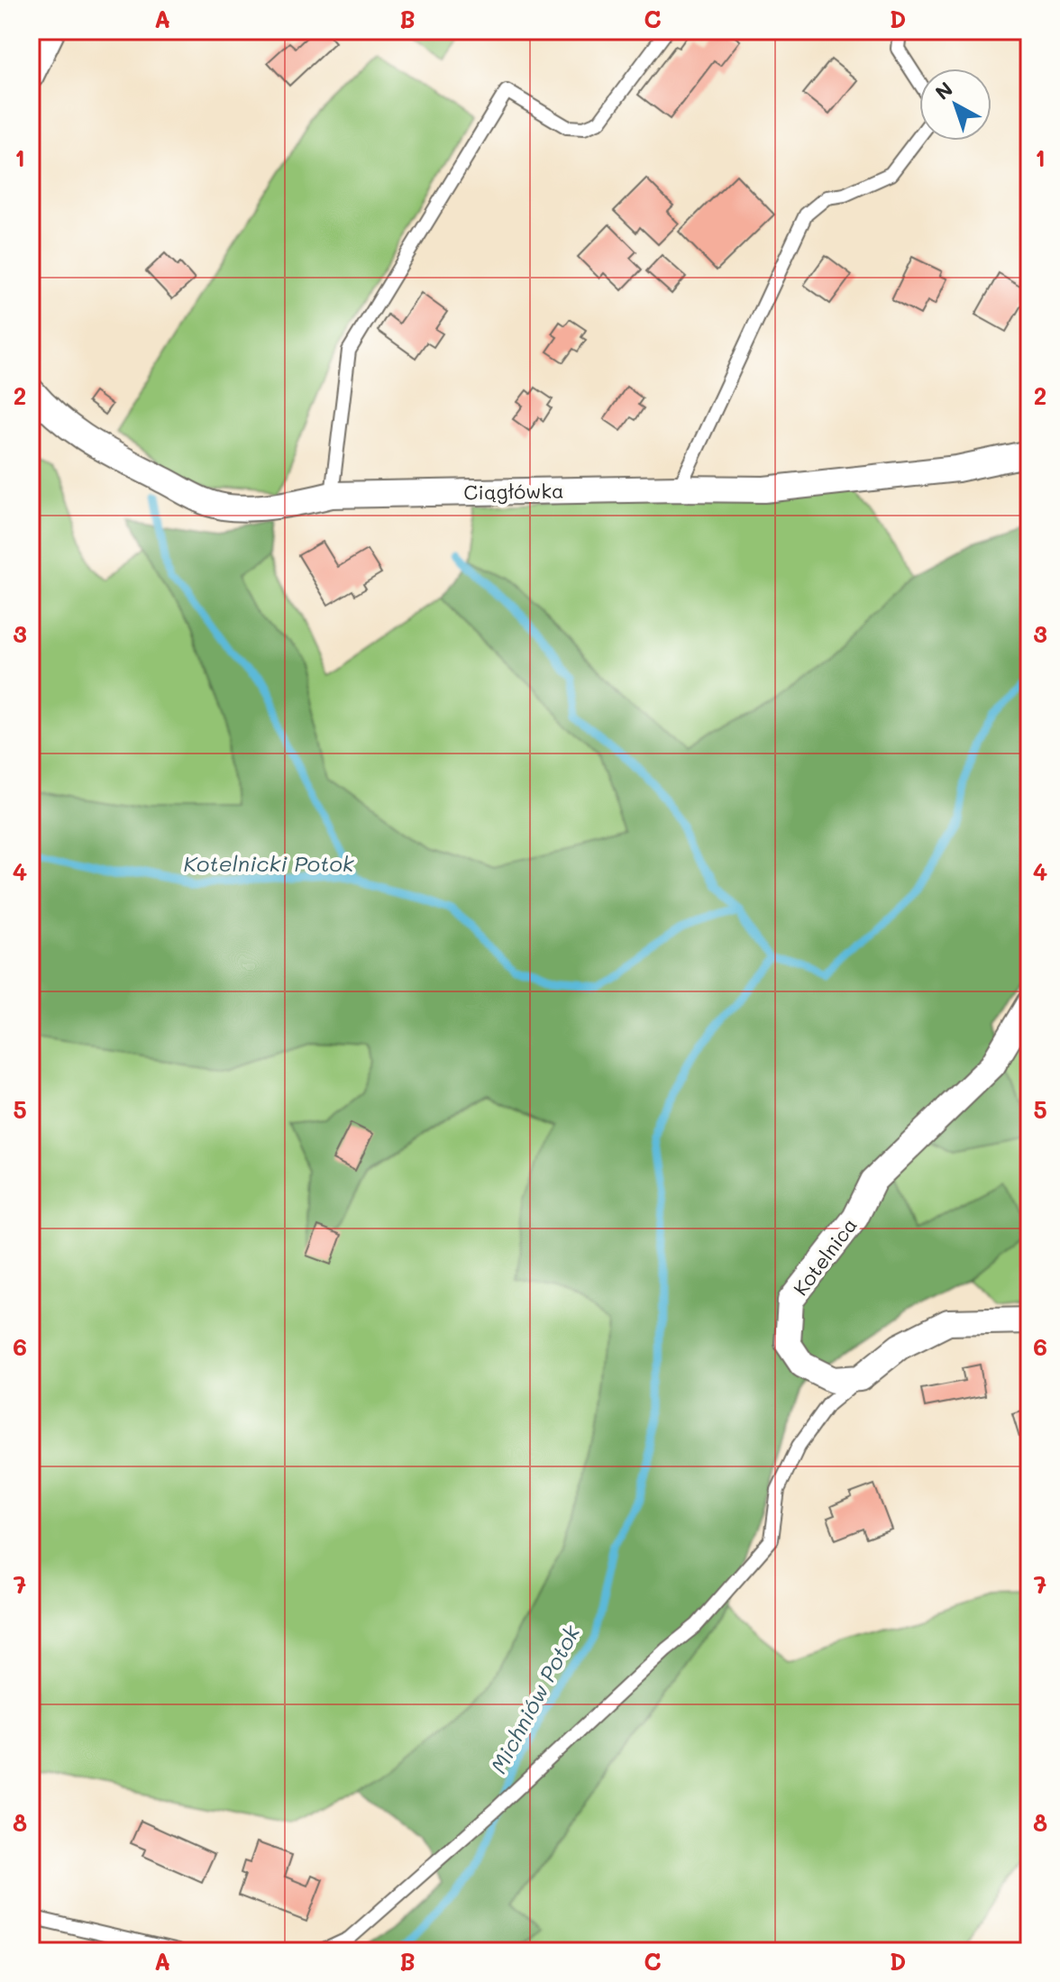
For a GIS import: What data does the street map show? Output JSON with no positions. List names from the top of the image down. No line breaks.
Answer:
{"streets":{"street":["Ciągłówka","Kotelnica"]},"water":["Kotelnicki Potok","Michniów Potok"],"north":"top left","grid":{"columns":["A","B","C","D"],"rows":["1","2","3","4","5","6","7","8"]}}
